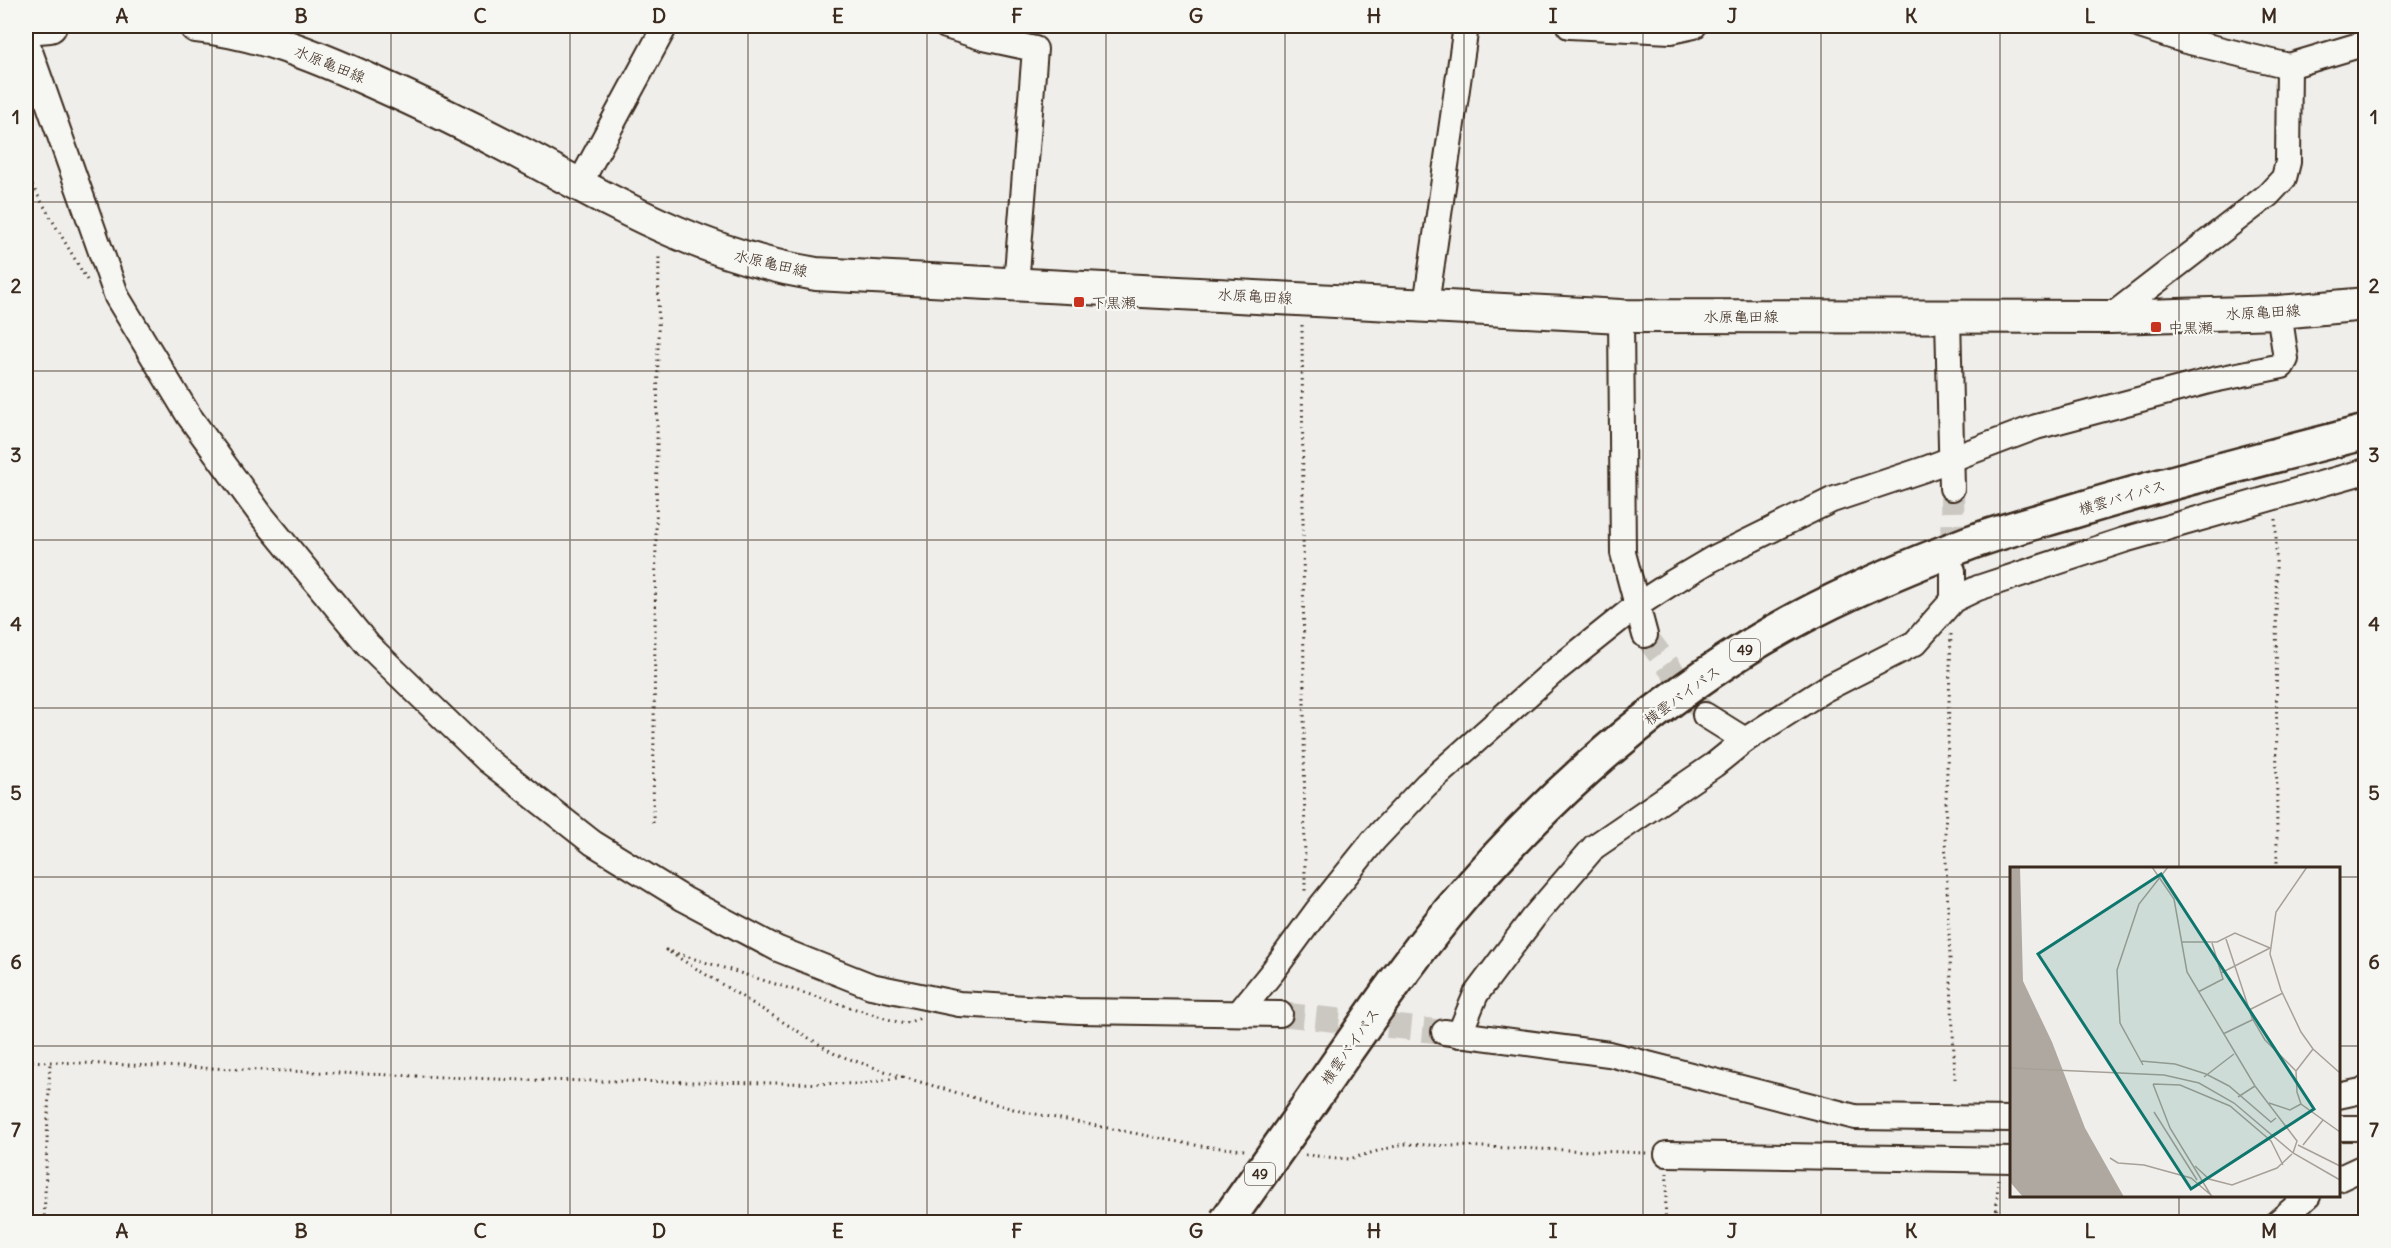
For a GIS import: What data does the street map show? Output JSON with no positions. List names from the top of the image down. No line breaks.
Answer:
{"streets":{"highway":["横雲バイパス","49"],"main road":["水原亀田線"]},"places":{"transit":["下黒瀬","中黒瀬"]},"grid":{"columns":["A","B","C","D","E","F","G","H","I","J","K","L","M"],"rows":["1","2","3","4","5","6","7"]}}
